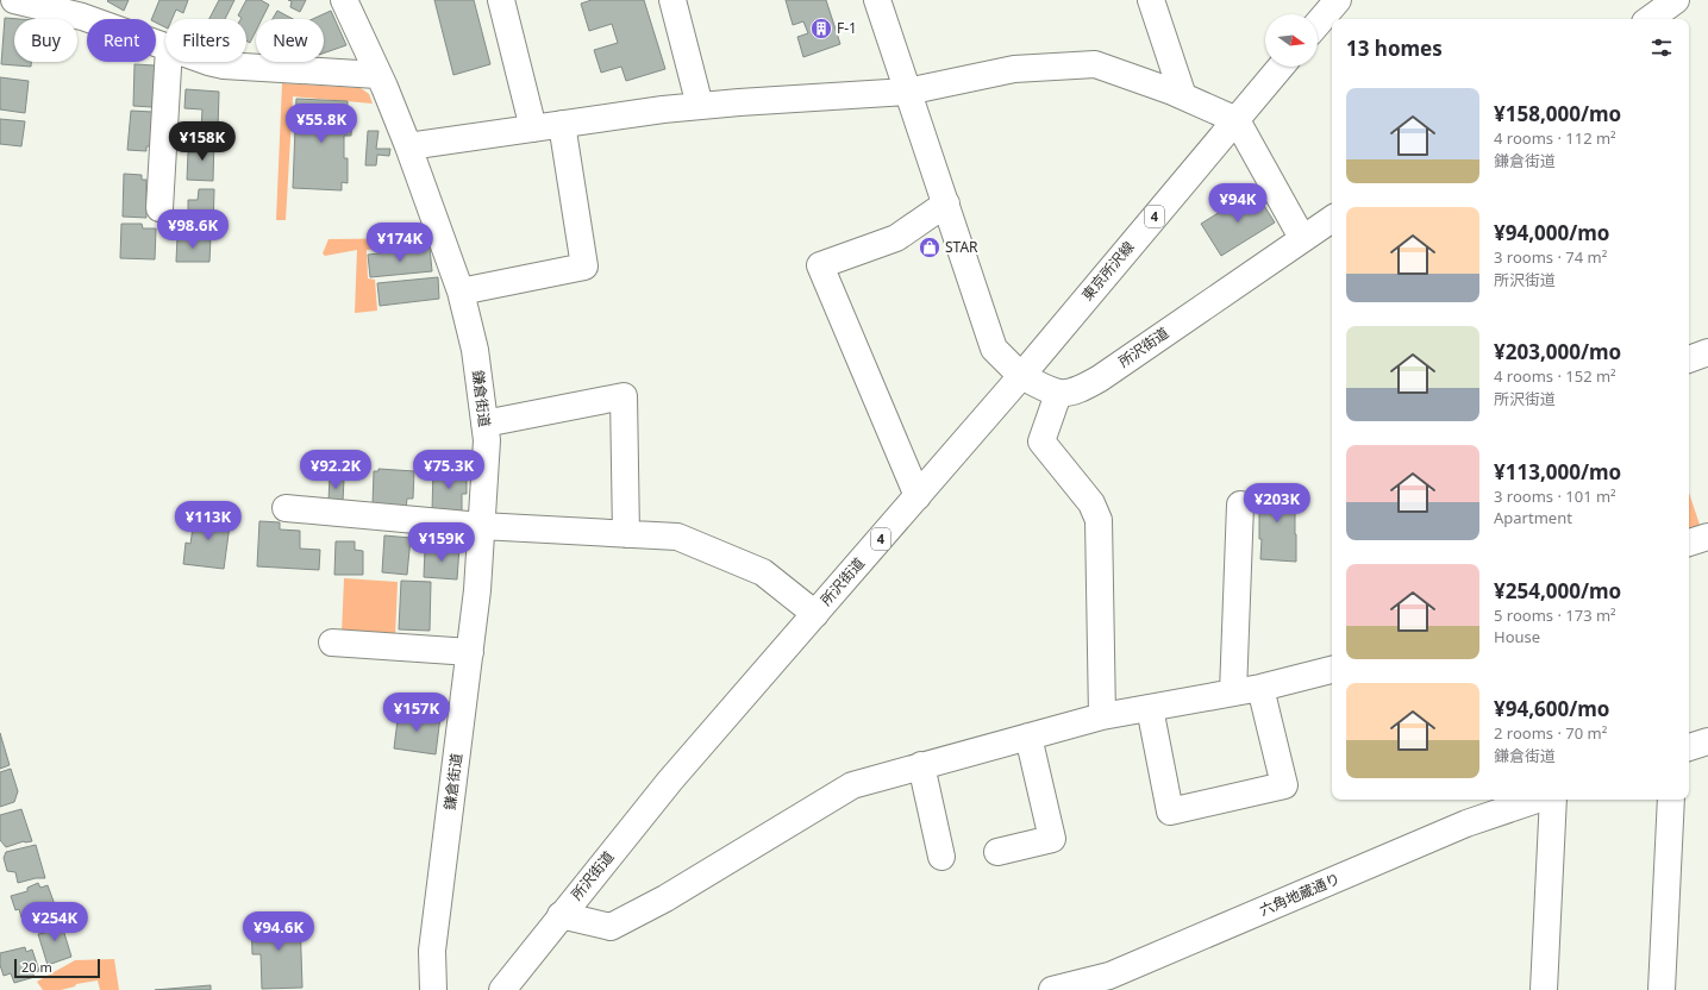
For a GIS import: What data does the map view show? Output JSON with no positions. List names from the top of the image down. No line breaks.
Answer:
{"streets":{"street":["4","東京所沢線","所沢街道","鎌倉街道","六角地蔵通り"]},"crossings":[["東京所沢線","所沢街道"]],"places":{"building":["F-1"],"shop":["STAR"]},"scale_bar":"20 m","north":"right","page":{"chip":["Buy","Rent","Filters","New"],"heading":"13 homes","list":[{"name":"¥158,000/mo","note":"4 rooms · 112 m² · 鎌倉街道"},{"name":"¥94,000/mo","note":"3 rooms · 74 m² · 所沢街道"},{"name":"¥203,000/mo","note":"4 rooms · 152 m² · 所沢街道"},{"name":"¥113,000/mo","note":"3 rooms · 101 m² · Apartment"},{"name":"¥254,000/mo","note":"5 rooms · 173 m² · House"},{"name":"¥94,600/mo","note":"2 rooms · 70 m² · 鎌倉街道"}],"price":["¥55.8K","¥158K","¥94K","¥98.6K","¥174K","¥92.2K","¥75.3K","¥203K","¥113K","¥159K","¥157K","¥254K","¥94.6K"],"scale":"20 m"}}
